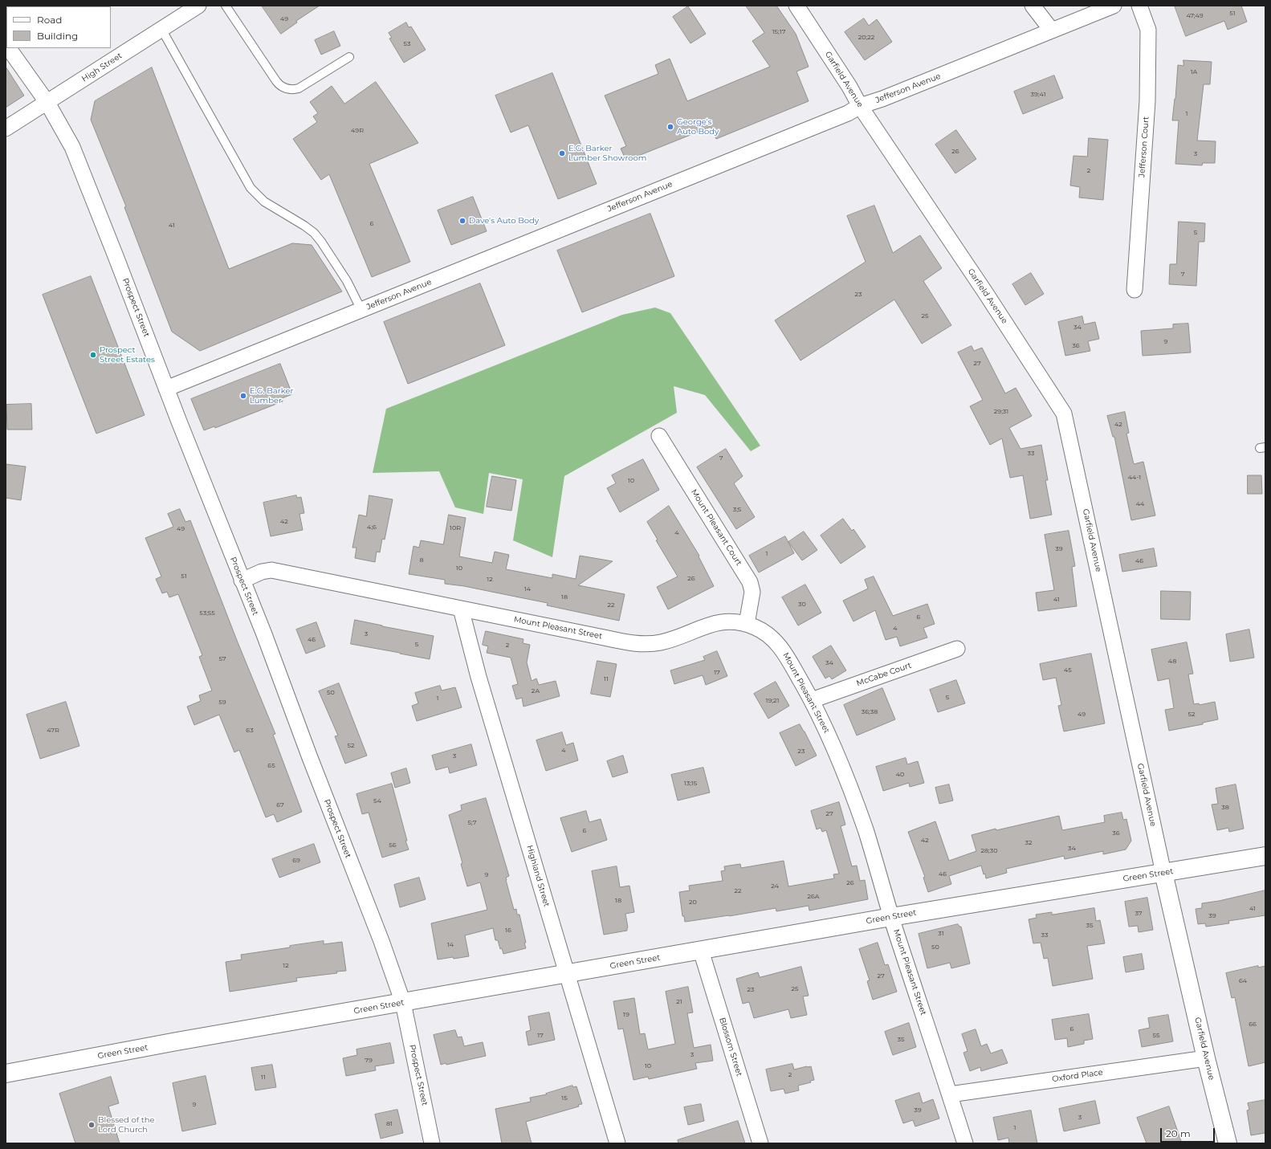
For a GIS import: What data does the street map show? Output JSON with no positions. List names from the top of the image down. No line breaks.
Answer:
{"streets":{"street":["High Street","Garfield Avenue","Jefferson Avenue","Jefferson Court","Prospect Street","Mount Pleasant Court","Mount Pleasant Street","McCabe Court","Green Street","Highland Street","Blossom Street","Oxford Place"]},"crossings":[["High Street","Prospect Street"],["Garfield Avenue","Jefferson Avenue"],["Garfield Avenue","Green Street"],["Garfield Avenue","Oxford Place"],["Jefferson Avenue","Prospect Street"],["Prospect Street","Mount Pleasant Street"],["Prospect Street","Green Street"],["Mount Pleasant Court","Mount Pleasant Street"],["Mount Pleasant Street","McCabe Court"],["Mount Pleasant Street","Green Street"],["Mount Pleasant Street","Highland Street"],["Mount Pleasant Street","Oxford Place"],["Green Street","Highland Street"],["Green Street","Blossom Street"]],"places":["George's Auto Body","E.G. Barker Lumber Showroom","Dave's Auto Body","Prospect Street Estates","E.G. Barker Lumber","Blessed of the Lord Church"],"house_numbers":["51","47;49","49","15;17","20;22","53","1A","39;41","1","49R","26","3","2","6","41","5","7","23","25","34","9","36","27","29;31","42","33","7","44-1","10","44","3;5","42","4;6","10R","49","4","39","1","8","46","10","51","26","12","14","18","41","30","22","53;55","6","4","3","46","5","2","57","48","34","45","17","11","2A","50","5","1","19;21","59","36;38","49","52","47R","63","52","4","23","3","65","40","13;15","54","67","38","27","5;7","6","36","42","32","56","34","28;30","69","46","9","26","24","22","26A","18","20","41","37","39","35","16","31","33","14","50","12","27","64","25","23","21","19","66","6","17","55","35","3","79","10","2","11","15","9","39","3","81","1"],"legend":["Road","Building"],"scale_bar":"20 m"}
